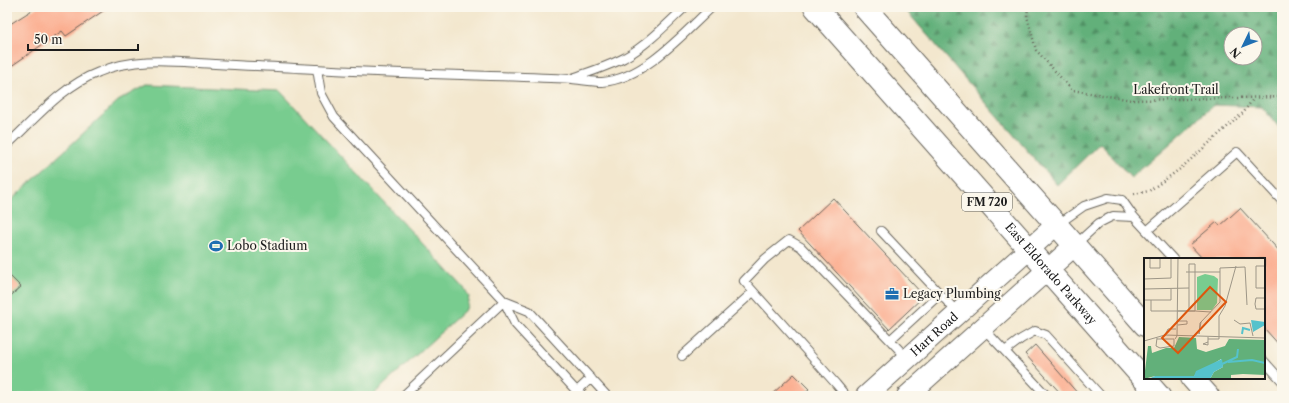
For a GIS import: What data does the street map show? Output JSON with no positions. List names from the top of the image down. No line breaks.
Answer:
{"streets":{"main road":["FM 720","East Eldorado Parkway"],"street":["Hart Road"],"path":["Lakefront Trail"]},"crossings":[["FM 720","Hart Road"],["East Eldorado Parkway","Hart Road"]],"places":{"sports":["Lobo Stadium"],"office":["Legacy Plumbing"]},"scale_bar":"50 m","north":"bottom left"}
